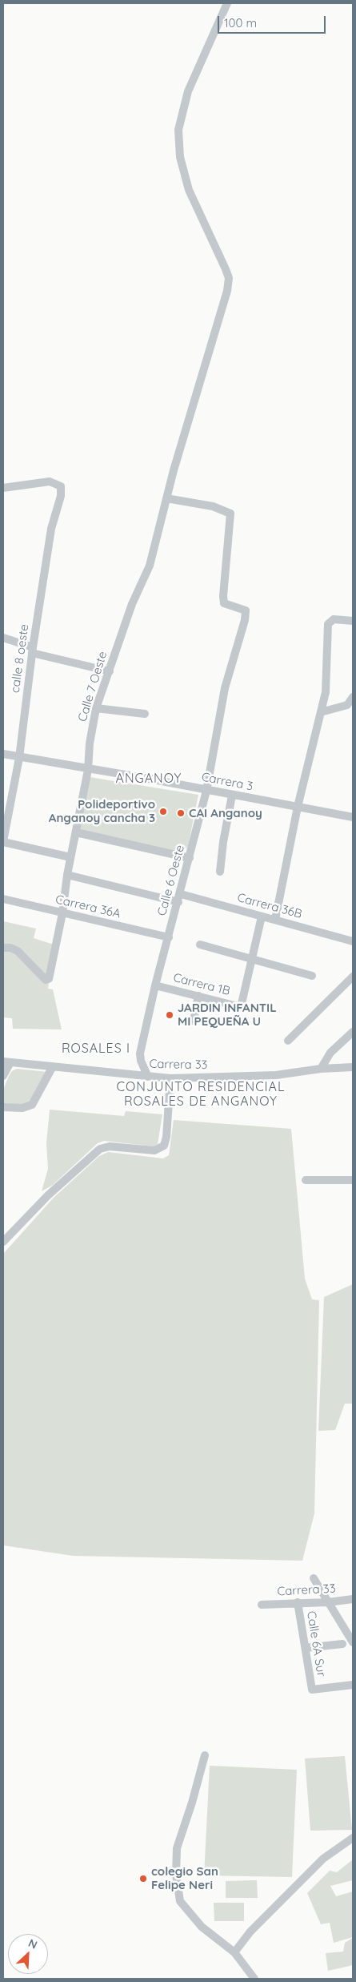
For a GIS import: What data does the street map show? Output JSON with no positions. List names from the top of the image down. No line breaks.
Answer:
{"streets":{"street":["calle 8 oeste","Calle 7 Oeste","Carrera 3","Calle 6 Oeste","Carrera 36B","Carrera 36A","Carrera 1B","Carrera 33","Calle 6A Sur"]},"crossings":[["calle 8 oeste","Carrera 3"],["Calle 7 Oeste","Carrera 3"],["Calle 7 Oeste","Calle 6 Oeste"],["Calle 7 Oeste","Carrera 36B"],["Calle 7 Oeste","Carrera 36A"],["Carrera 3","Calle 6 Oeste"],["Calle 6 Oeste","Carrera 36B"],["Calle 6 Oeste","Carrera 36A"],["Calle 6 Oeste","Carrera 1B"],["Calle 6 Oeste","Carrera 33"],["Carrera 33","Calle 6A Sur"]],"districts":["ANGANOY","ROSALES I","CONJUNTO RESIDENCIAL ROSALES DE ANGANOY"],"places":["Polideportivo Anganoy cancha 3","CAI Anganoy","JARDIN INFANTIL MI PEQUEÑA U","colegio San Felipe Neri"],"scale_bar":"100 m","north":"top right"}
